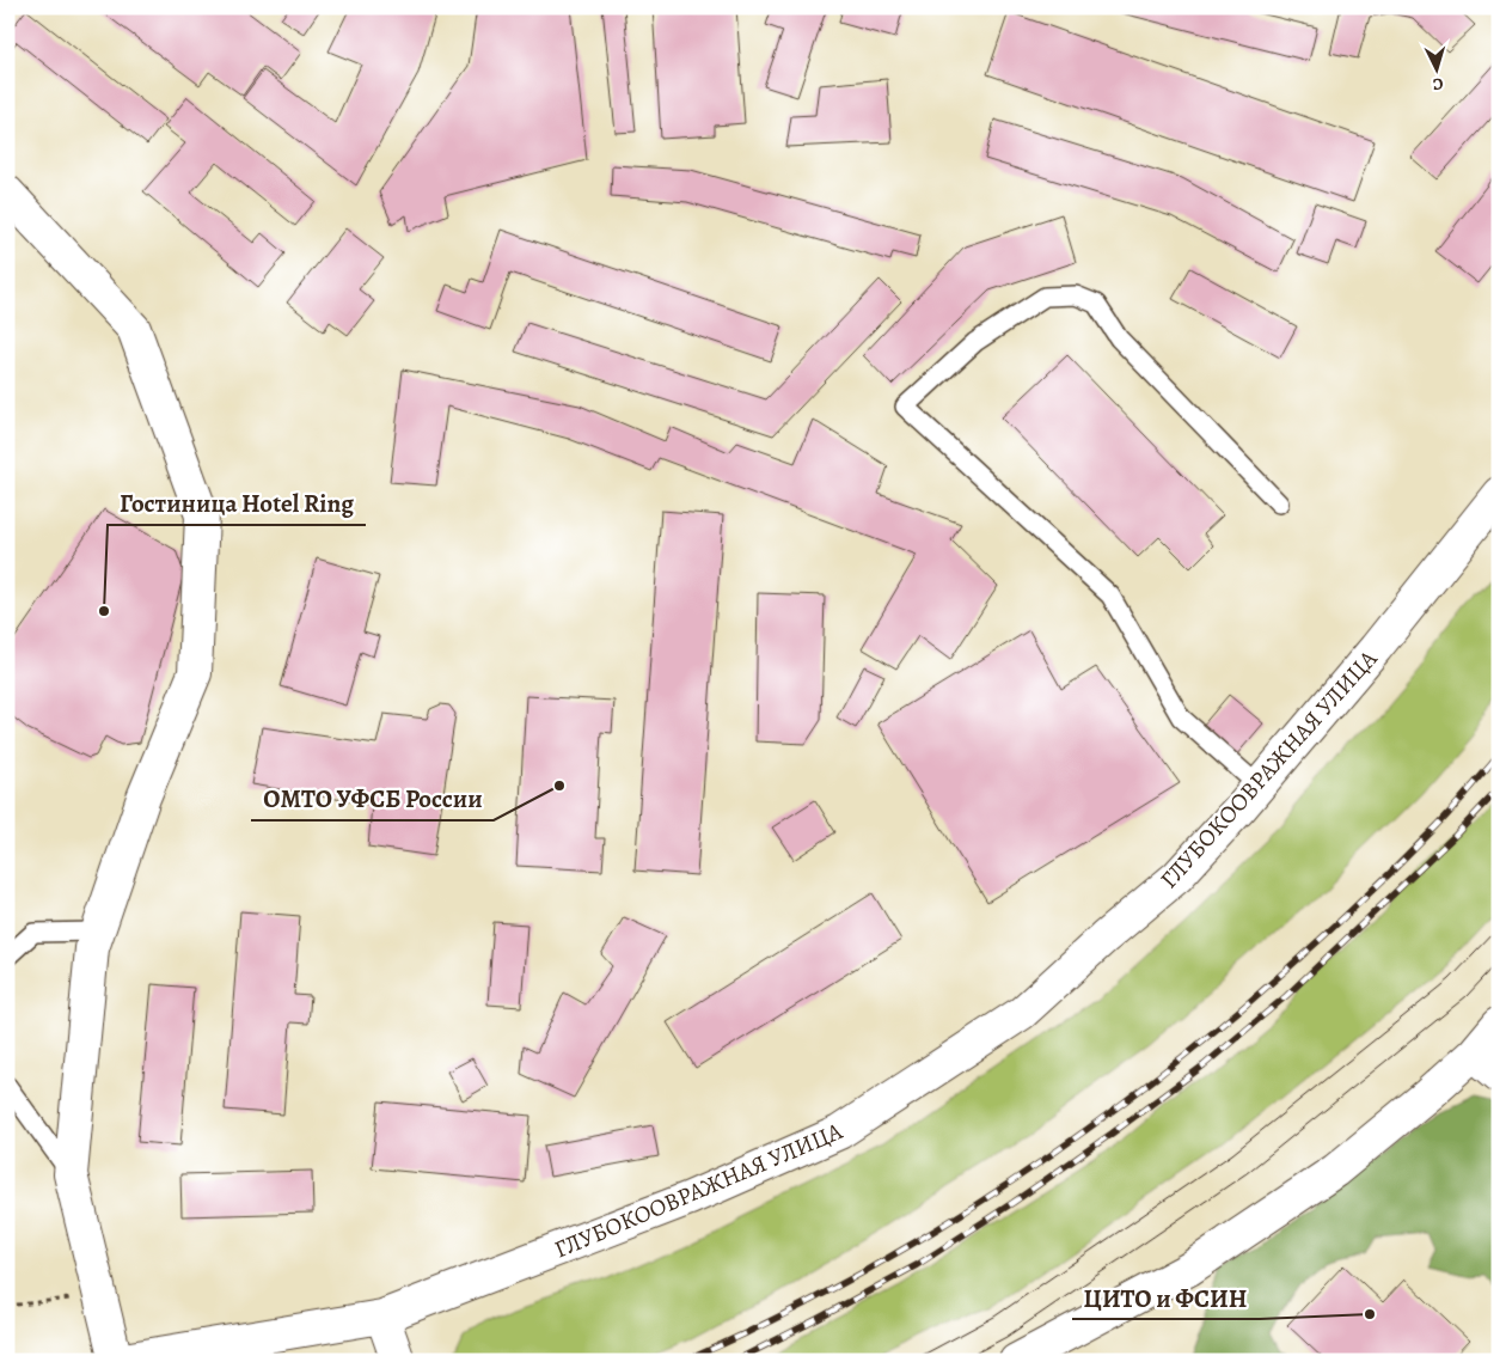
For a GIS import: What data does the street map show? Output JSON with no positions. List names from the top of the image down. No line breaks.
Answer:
{"streets":{"street":["ГЛУБОКООВРАЖНАЯ УЛИЦА"]},"places":["Гостиница Hotel Ring","ОМТО УФСБ России","ЦИТО и ФСИН"],"north":"bottom"}
